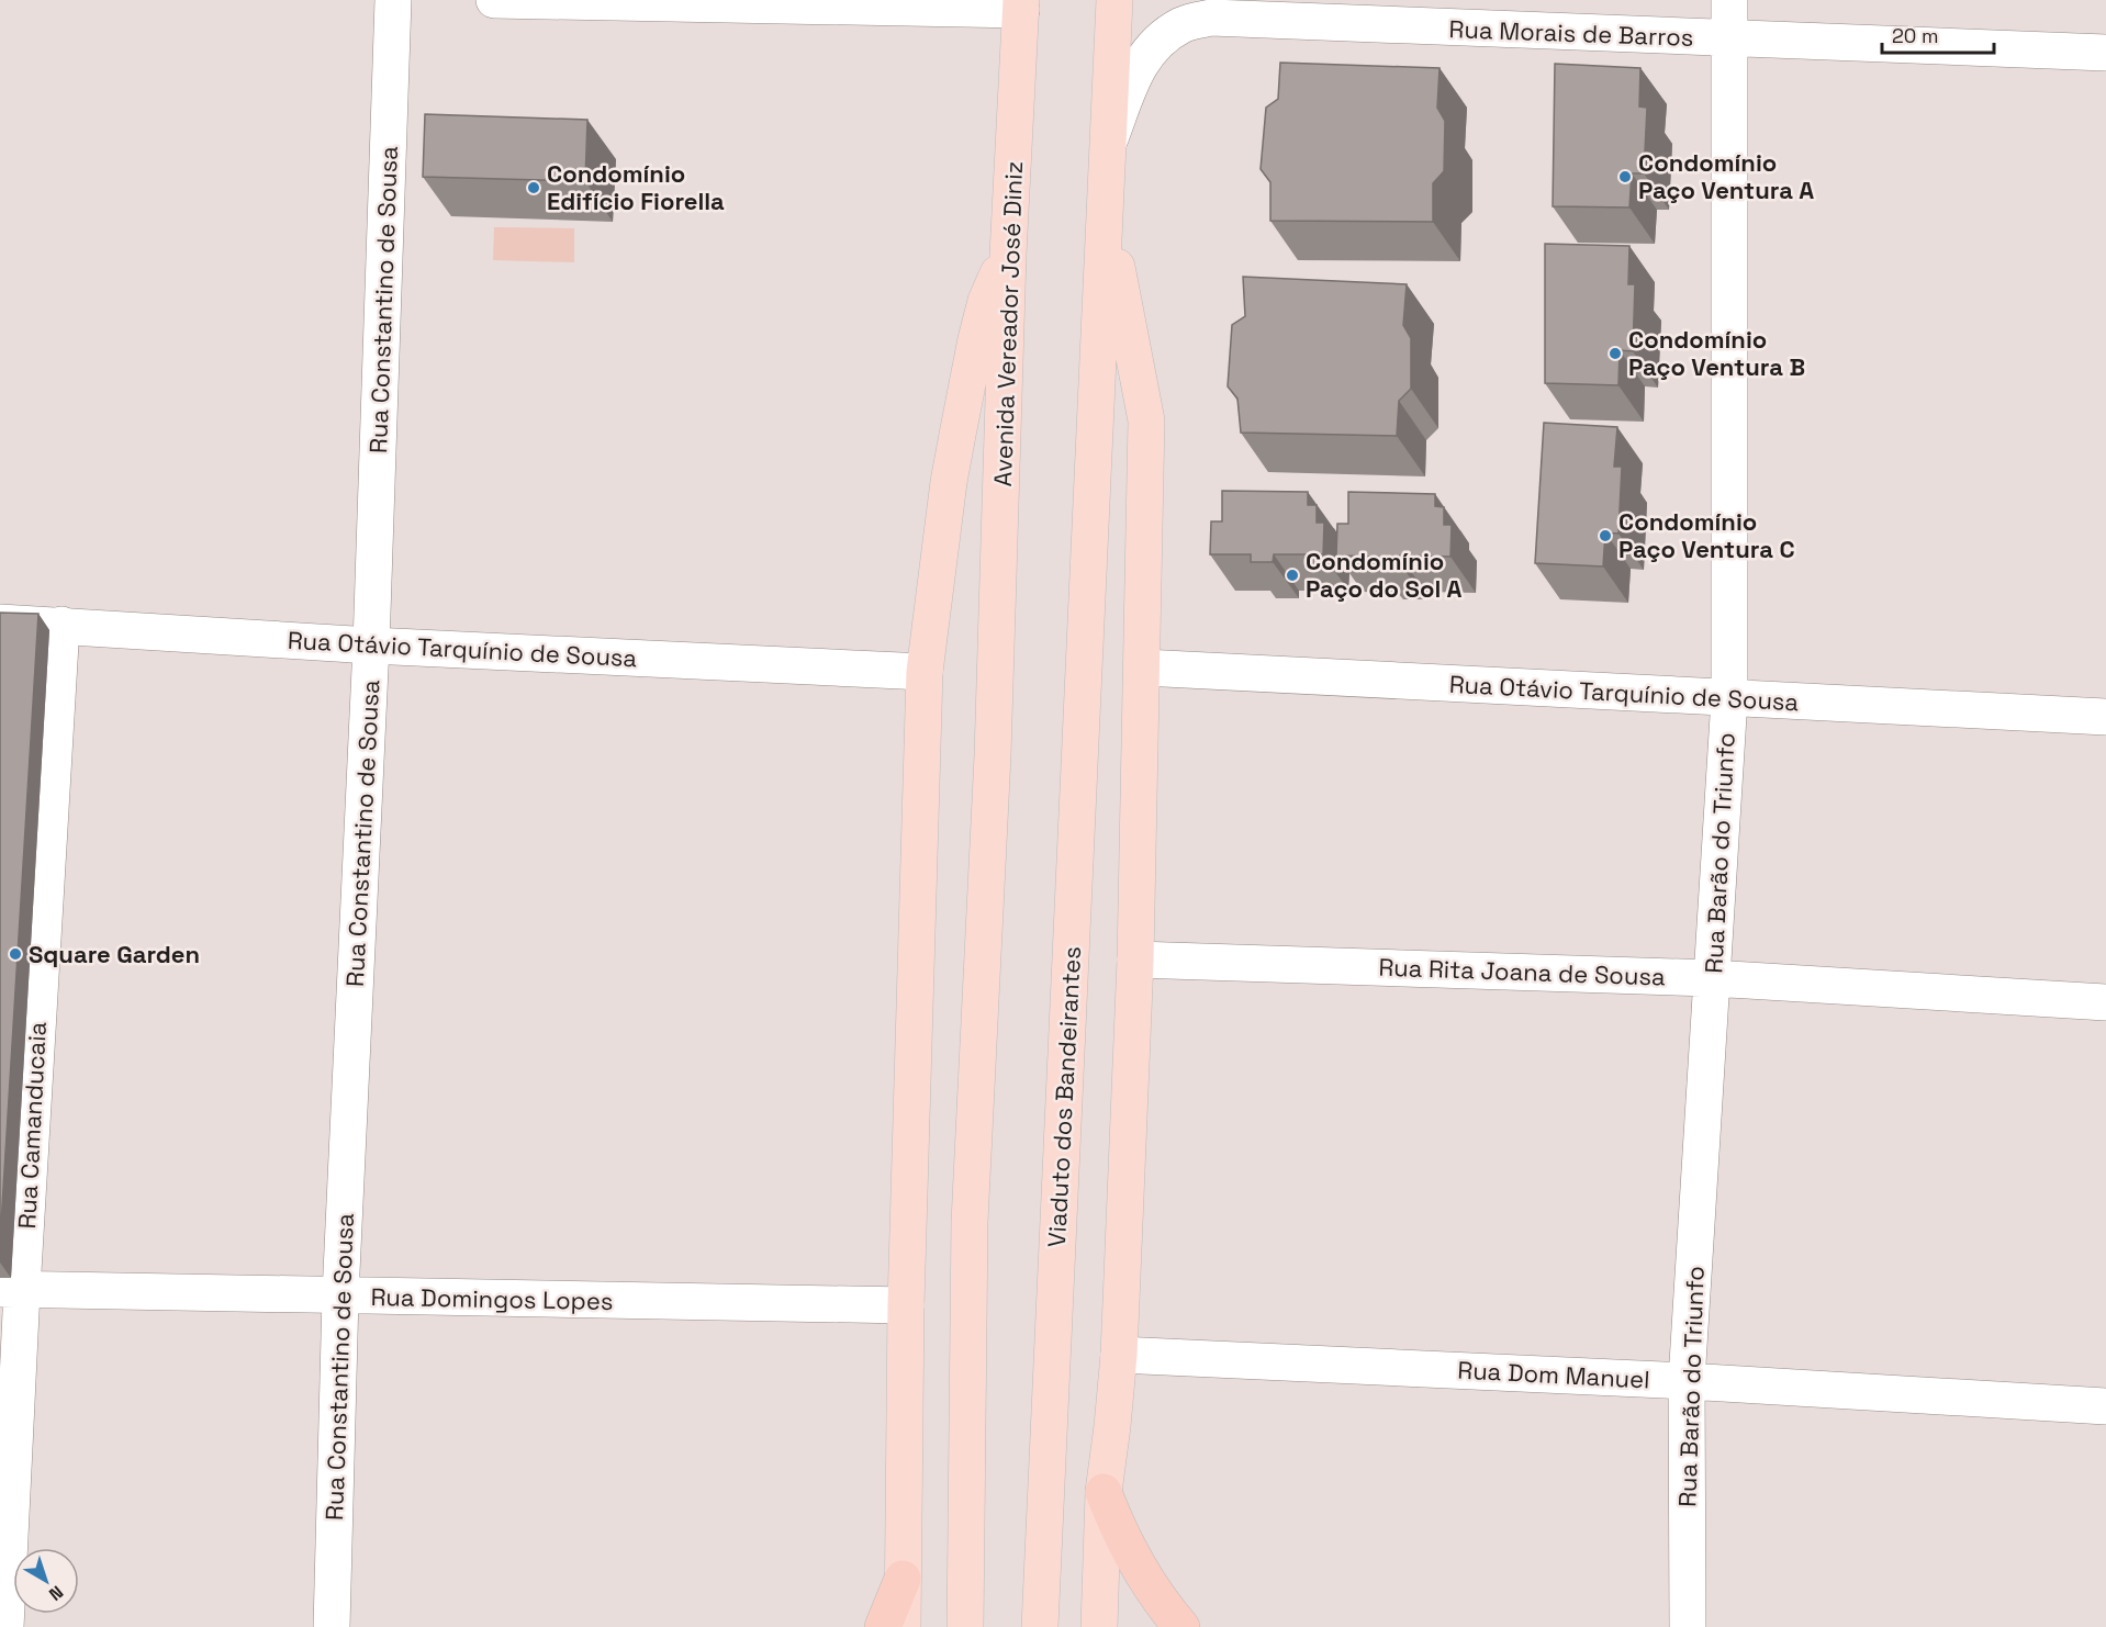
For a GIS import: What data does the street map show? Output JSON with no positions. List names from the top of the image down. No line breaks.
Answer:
{"streets":{"main road":["Avenida Vereador José Diniz","Viaduto dos Bandeirantes"],"street":["Rua Morais de Barros","Rua Constantino de Sousa","Rua Otávio Tarquínio de Sousa","Rua Barão do Triunfo","Rua Rita Joana de Sousa","Rua Camanducaia","Rua Domingos Lopes","Rua Dom Manuel"]},"crossings":[["Rua Morais de Barros","Rua Barão do Triunfo"],["Rua Constantino de Sousa","Rua Otávio Tarquínio de Sousa"],["Rua Constantino de Sousa","Rua Domingos Lopes"],["Rua Otávio Tarquínio de Sousa","Rua Barão do Triunfo"],["Rua Otávio Tarquínio de Sousa","Rua Camanducaia"],["Rua Barão do Triunfo","Rua Rita Joana de Sousa"],["Rua Barão do Triunfo","Rua Dom Manuel"],["Rua Camanducaia","Rua Domingos Lopes"]],"places":["Condomínio Paço Ventura A","Condomínio Edifício Fiorella","Condomínio Paço Ventura B","Condomínio Paço Ventura C","Condomínio Paço do Sol A","Square Garden"],"scale_bar":"20 m","north":"bottom right"}
